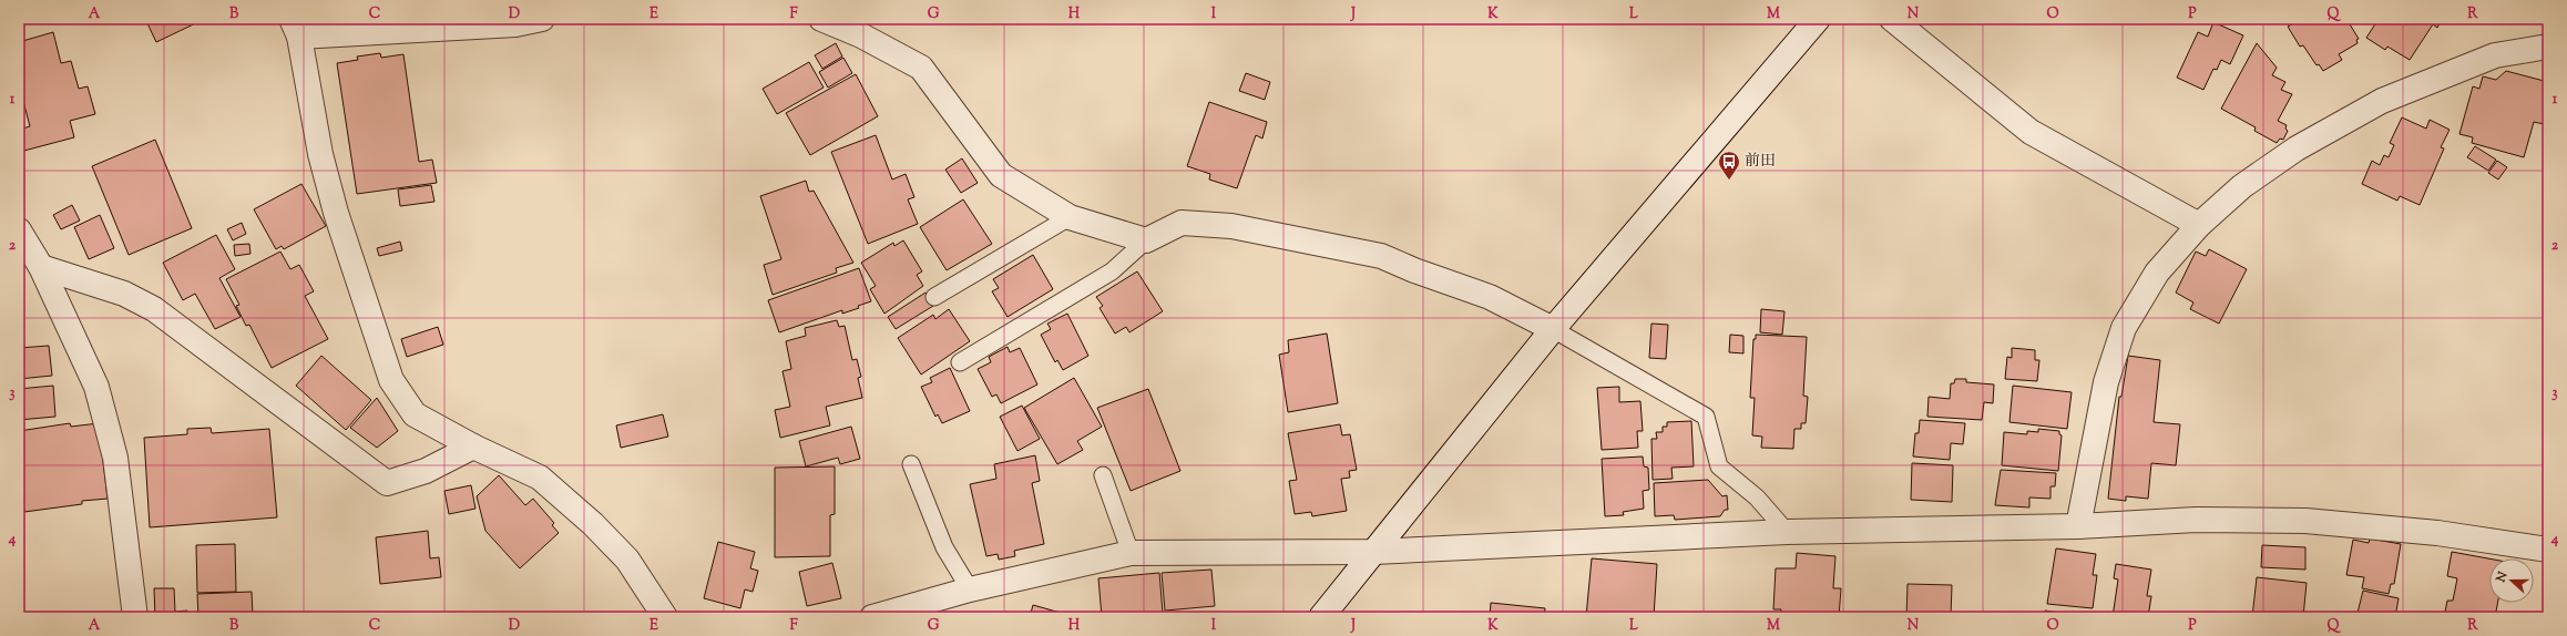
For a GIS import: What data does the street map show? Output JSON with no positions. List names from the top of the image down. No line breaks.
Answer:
{"places":{"bus stop":["前田"]},"north":"left","grid":{"columns":["A","B","C","D","E","F","G","H","I","J","K","L","M","N","O","P","Q","R"],"rows":["1","2","3","4"]}}
